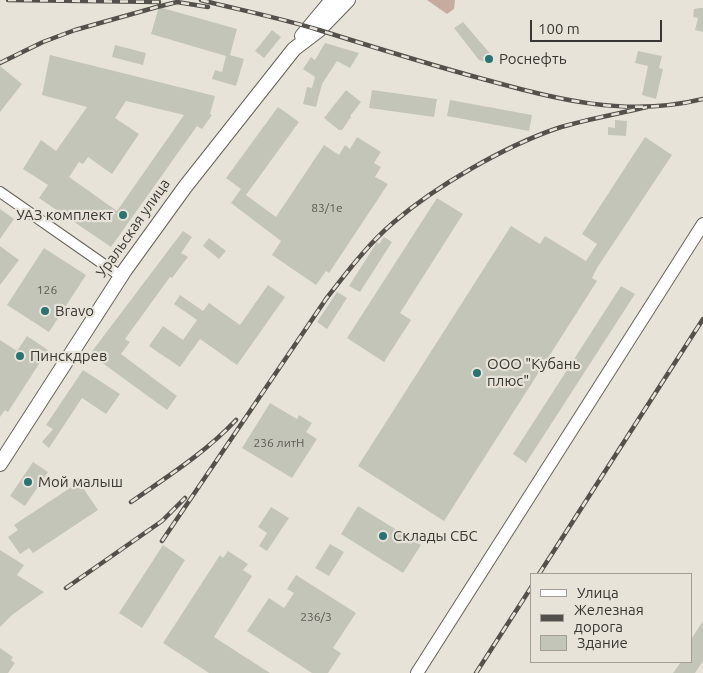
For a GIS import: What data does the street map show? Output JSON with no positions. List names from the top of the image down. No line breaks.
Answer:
{"streets":{"main road":["Уральская улица"]},"places":["Роснефть","УАЗ комплект","Bravo","Пинскдрев","ООО \"Кубань плюс\"","Мой малыш","Склады СБС"],"house_numbers":["83/1е","126","236 литН","236/3"],"legend":["Улица","Железная дорога","Здание"],"scale_bar":"100 m"}
